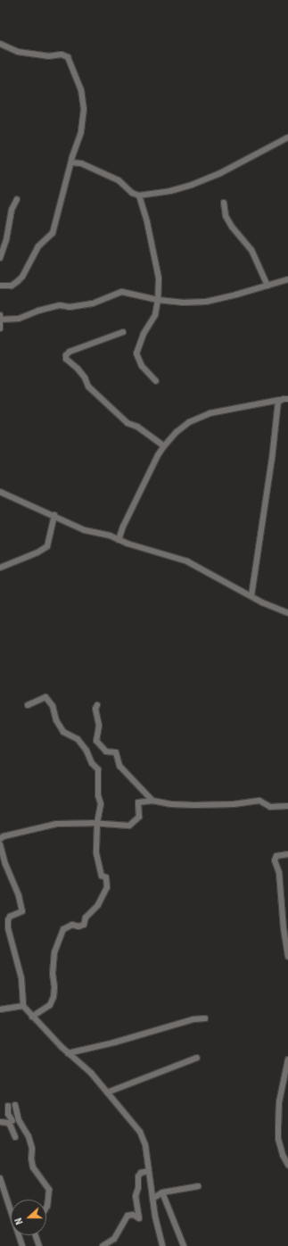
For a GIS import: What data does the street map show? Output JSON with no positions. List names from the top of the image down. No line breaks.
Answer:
{"north":"left"}
